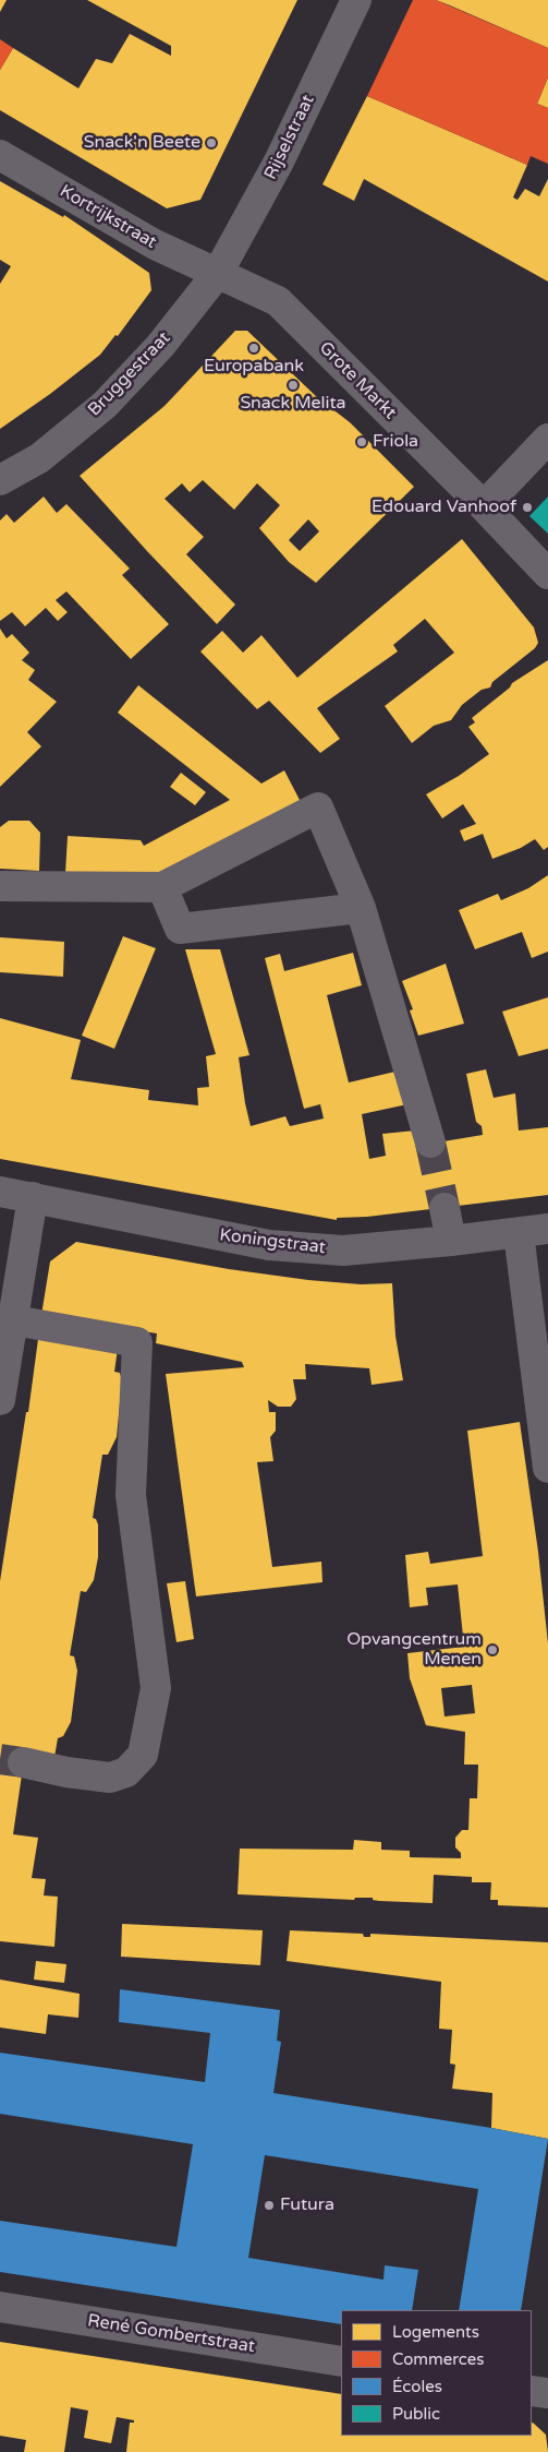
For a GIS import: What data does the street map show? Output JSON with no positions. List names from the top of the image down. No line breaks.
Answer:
{"streets":{"street":["Rijselstraat","Kortrijkstraat","Bruggestraat","Grote Markt","Koningstraat","René Gombertstraat"]},"crossings":[["Rijselstraat","Kortrijkstraat"],["Rijselstraat","Bruggestraat"],["Rijselstraat","Grote Markt"],["Kortrijkstraat","Bruggestraat"],["Kortrijkstraat","Grote Markt"],["Bruggestraat","Grote Markt"]],"places":["Snack'n Beete","Europabank","Snack Melita","Friola","Edouard Vanhoof","Opvangcentrum Menen","Futura"],"legend":["Logements","Commerces","Écoles","Public"]}
